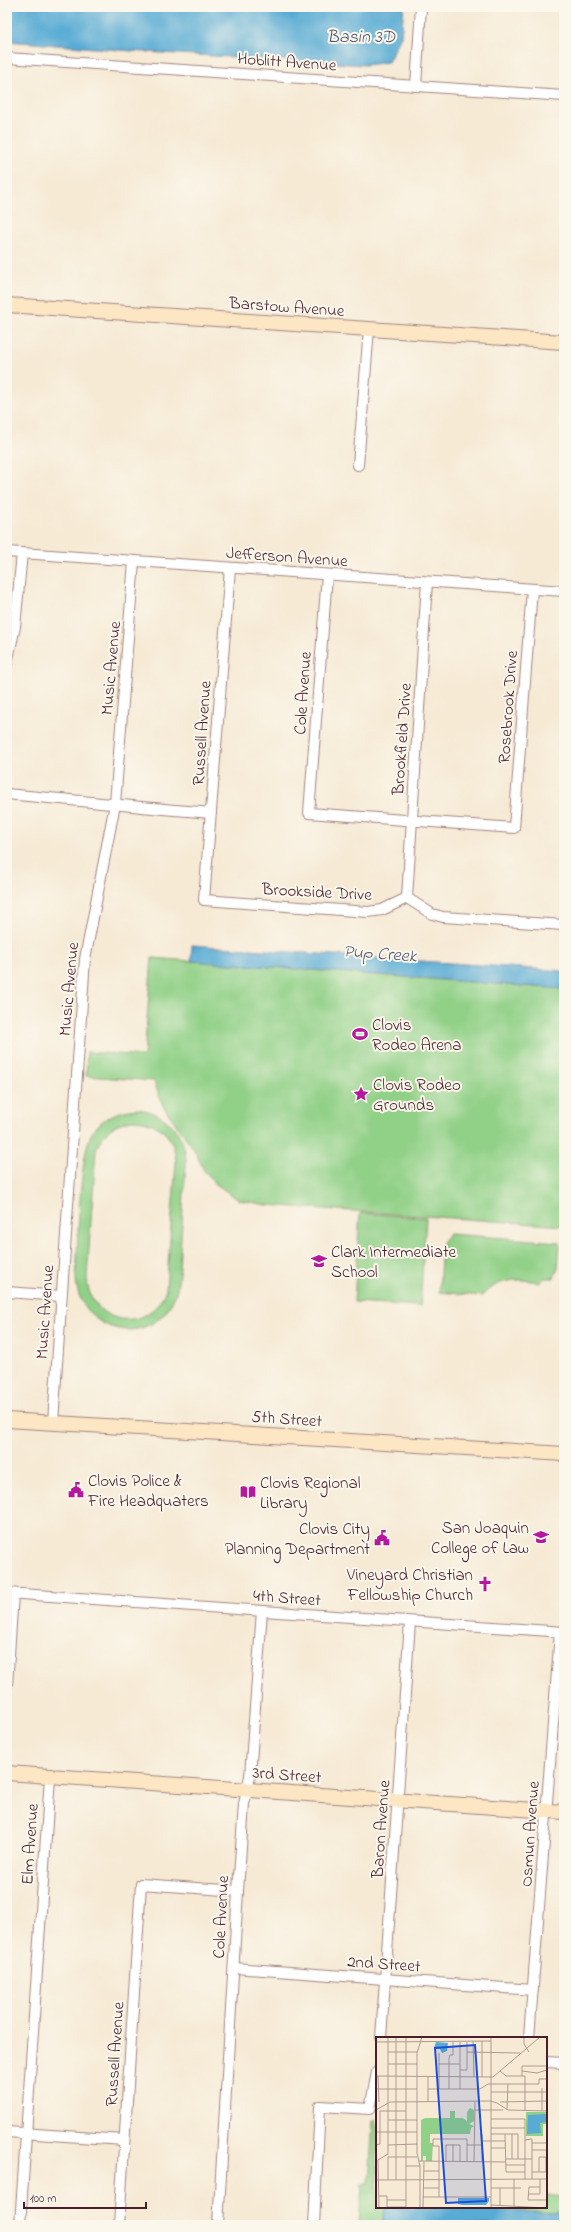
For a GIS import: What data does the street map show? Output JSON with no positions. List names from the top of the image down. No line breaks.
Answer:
{"streets":{"main road":["Barstow Avenue","5th Street","3rd Street"],"street":["Hoblitt Avenue","Jefferson Avenue","Music Avenue","Cole Avenue","Rosebrook Drive","Russell Avenue","Brookfield Drive","Brookside Drive","4th Street","Baron Avenue","Osmun Avenue","Elm Avenue","2nd Street"]},"crossings":[["Jefferson Avenue","Music Avenue"],["Jefferson Avenue","Cole Avenue"],["Jefferson Avenue","Rosebrook Drive"],["Jefferson Avenue","Russell Avenue"],["Jefferson Avenue","Brookfield Drive"],["Music Avenue","5th Street"],["Cole Avenue","Rosebrook Drive"],["Cole Avenue","Russell Avenue"],["Cole Avenue","Brookfield Drive"],["Cole Avenue","4th Street"],["Cole Avenue","3rd Street"],["Cole Avenue","2nd Street"],["Rosebrook Drive","Brookfield Drive"],["Russell Avenue","Brookside Drive"],["Brookfield Drive","Brookside Drive"],["4th Street","Baron Avenue"],["4th Street","Osmun Avenue"],["3rd Street","Baron Avenue"],["3rd Street","Osmun Avenue"],["3rd Street","Elm Avenue"],["Baron Avenue","2nd Street"],["Osmun Avenue","2nd Street"]],"water":["Basin 3D","Pup Creek"],"places":{"sports":["Clovis Rodeo Arena"],"place":["Clovis Rodeo Grounds"],"school or university":["Clark Intermediate School","San Joaquin College of Law"],"public building":["Clovis Police & Fire Headquaters","Clovis City Planning Department"],"library":["Clovis Regional Library"],"church":["Vineyard Christian Fellowship Church"]},"scale_bar":"100 m"}
